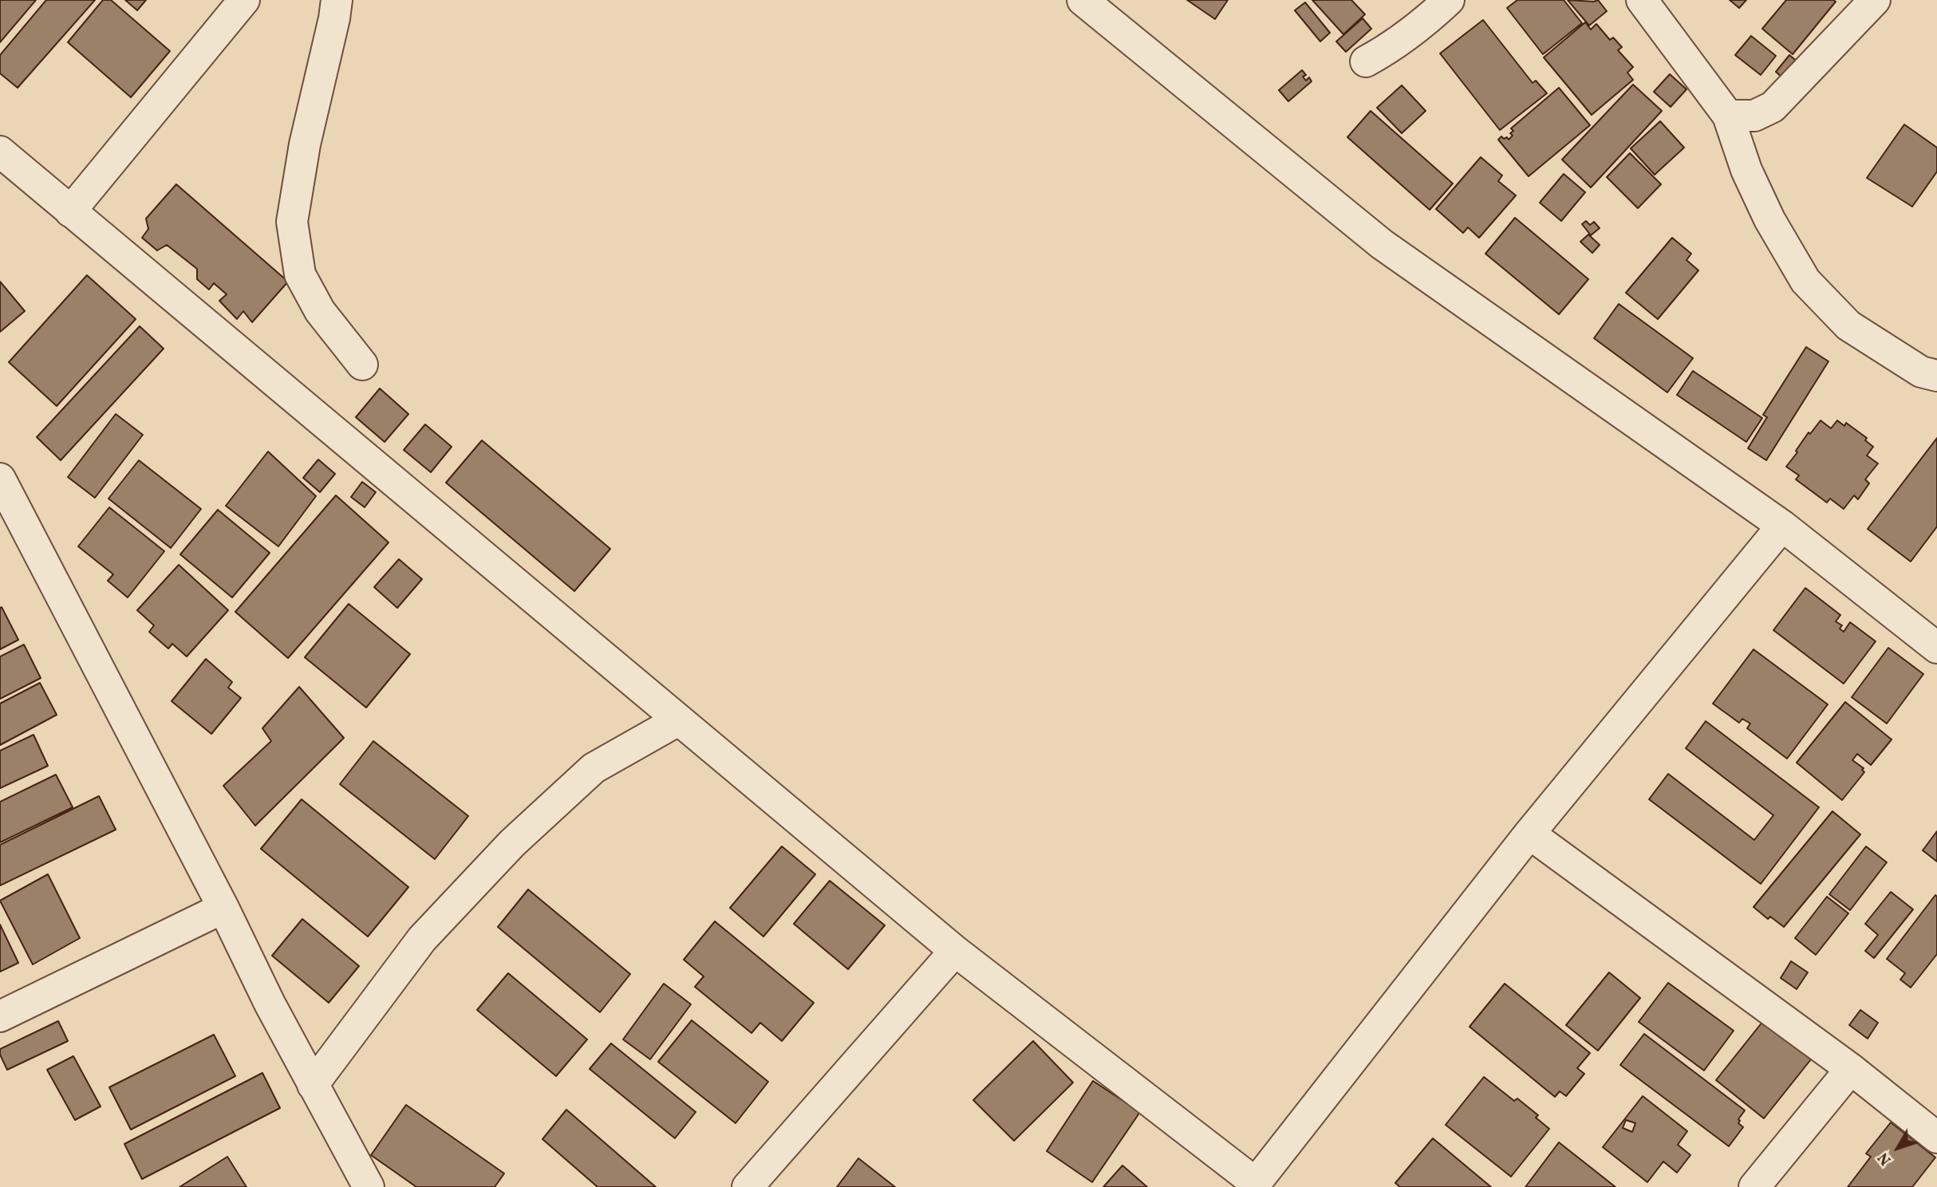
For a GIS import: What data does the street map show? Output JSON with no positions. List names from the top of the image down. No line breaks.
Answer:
{"north":"bottom left"}
